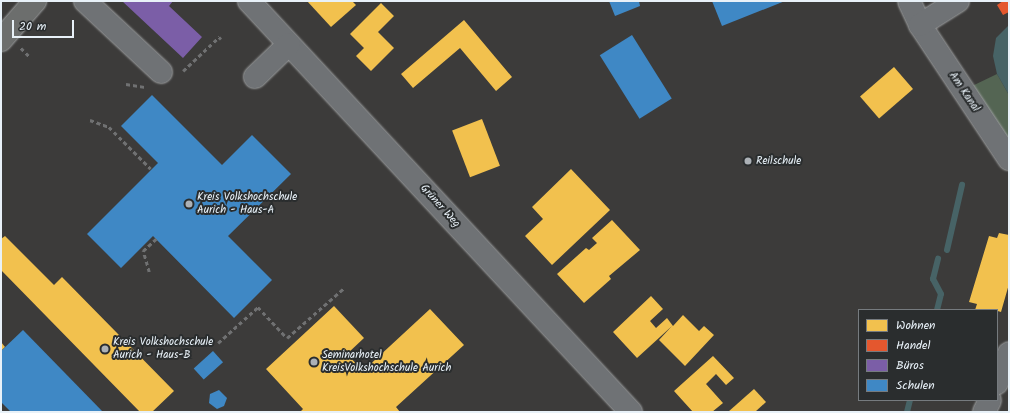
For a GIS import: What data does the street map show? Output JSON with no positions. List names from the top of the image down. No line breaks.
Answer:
{"streets":{"street":["Am Kanal","Grüner Weg"]},"places":["Reilschule","Kreis Volkshochschule Aurich - Haus-A","Kreis Volkshochschule Aurich - Haus-B","Seminarhotel KreisVolkshochschule Aurich"],"legend":["Wohnen","Handel","Büros","Schulen"],"scale_bar":"20 m"}
